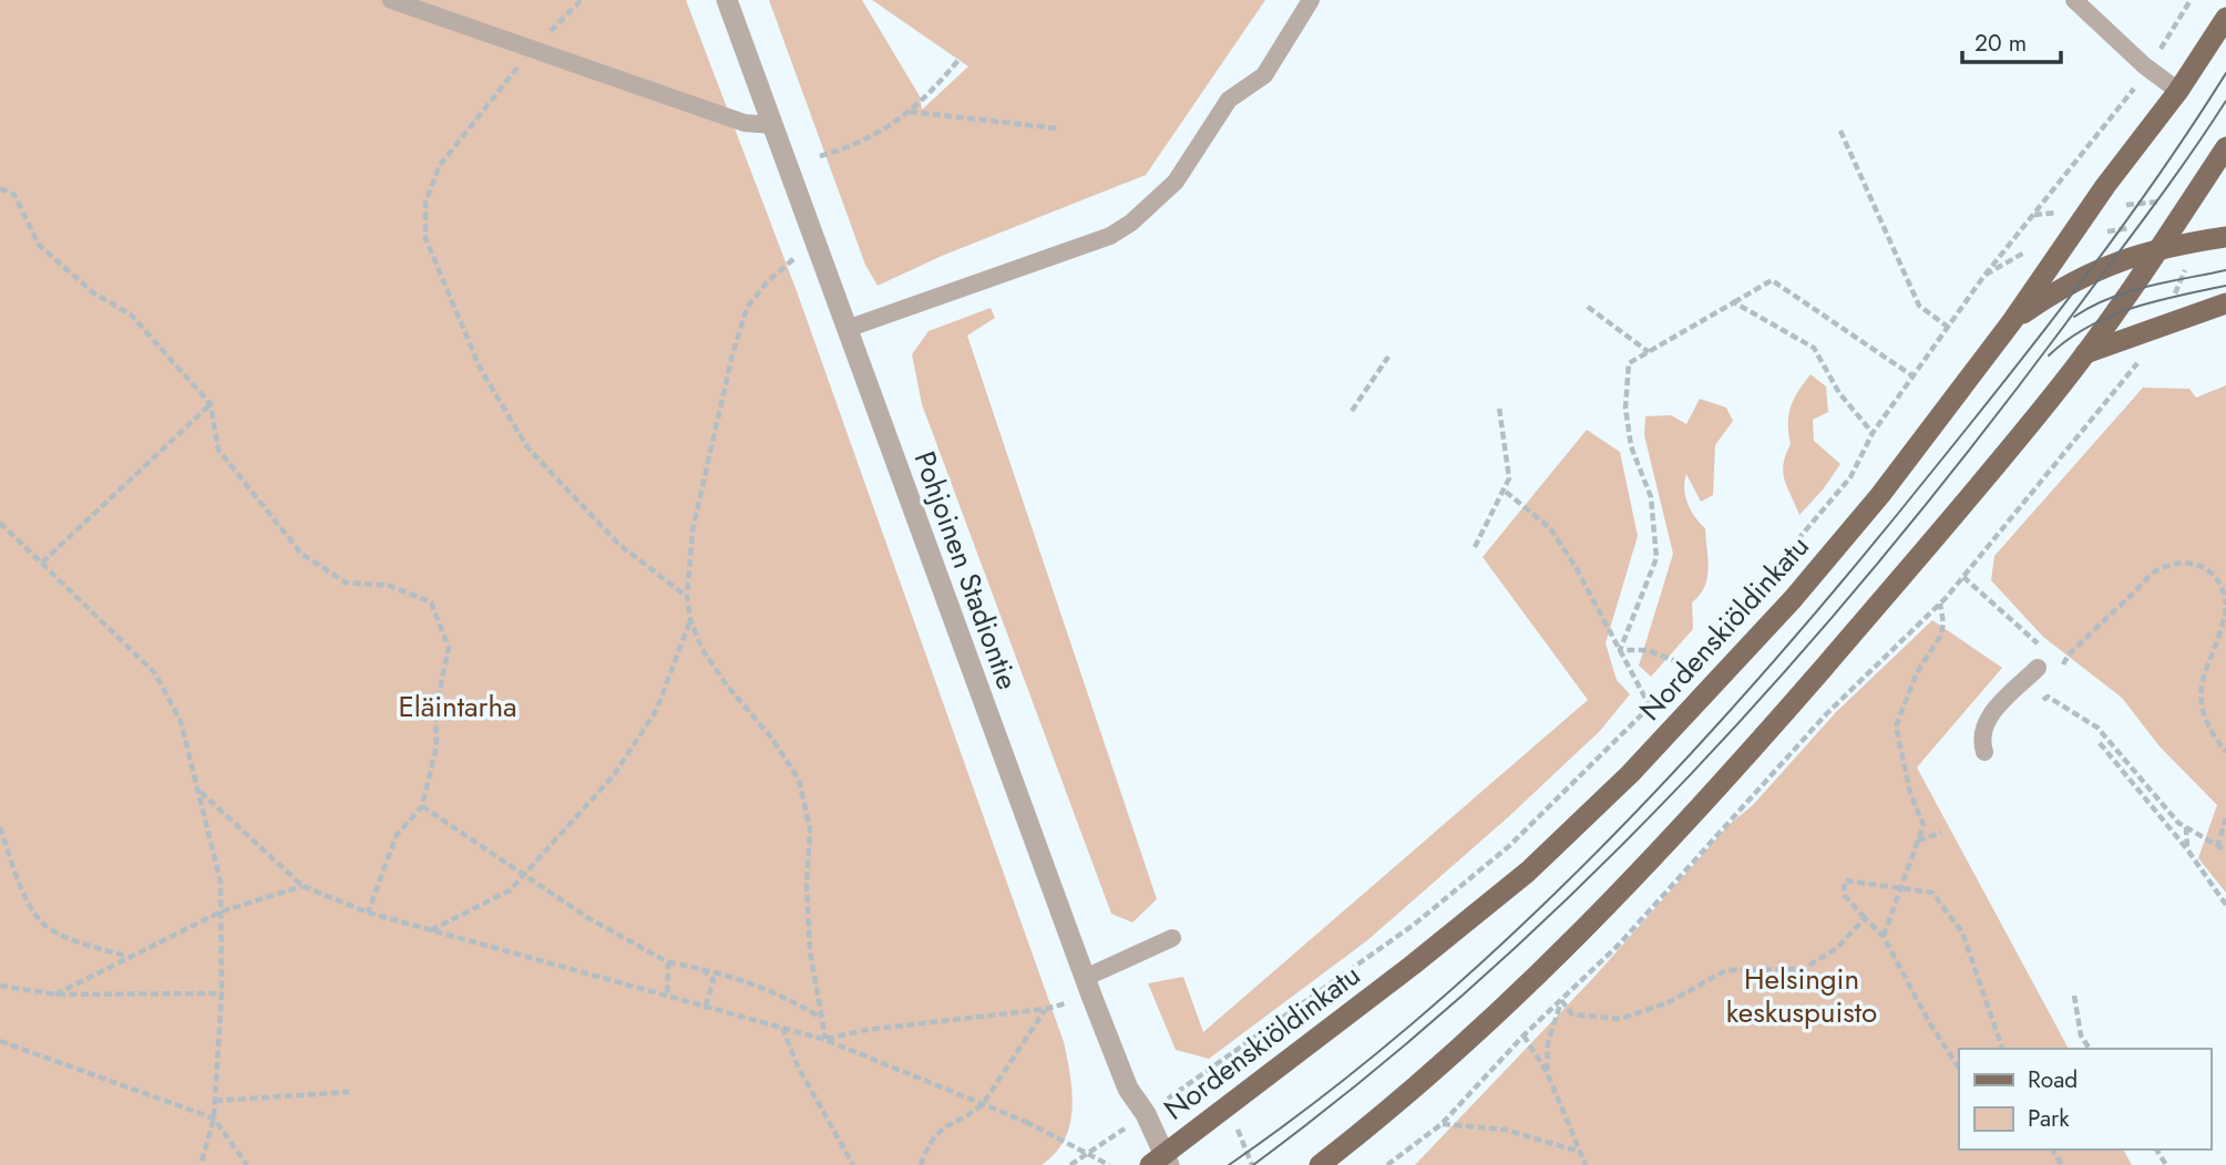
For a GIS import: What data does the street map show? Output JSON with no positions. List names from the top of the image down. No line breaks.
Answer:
{"streets":{"main road":["Nordenskiöldinkatu"],"street":["Pohjoinen Stadiontie"]},"crossings":[["Pohjoinen Stadiontie","Nordenskiöldinkatu"]],"parks":["Eläintarha","Helsingin keskuspuisto"],"legend":["Road","Park"],"scale_bar":"20 m"}
